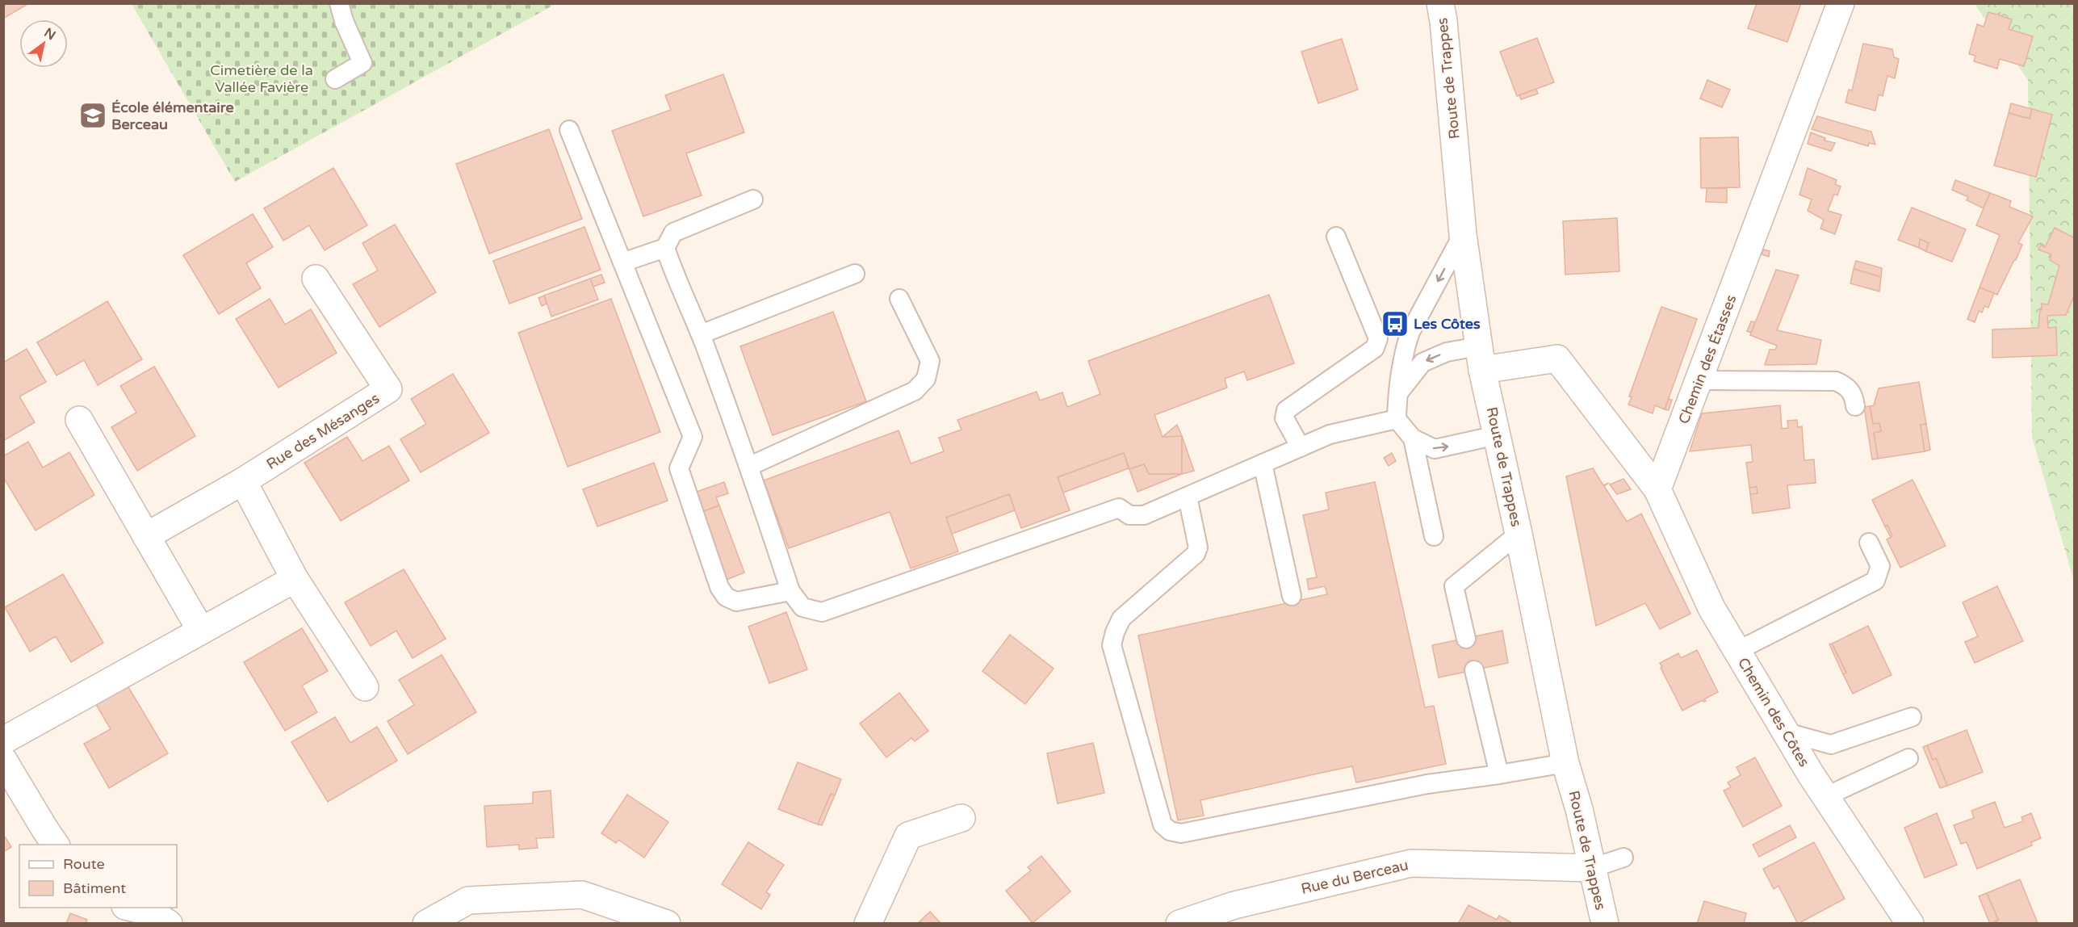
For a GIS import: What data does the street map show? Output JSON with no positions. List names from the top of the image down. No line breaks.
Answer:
{"streets":{"street":["Route de Trappes","Chemin des Étasses","Rue des Mésanges","Chemin des Côtes","Rue du Berceau"]},"crossings":[["Route de Trappes","Rue du Berceau"],["Chemin des Étasses","Chemin des Côtes"]],"parks":["Cimetière de la Vallée Favière"],"places":{"school or university":["École élémentaire Berceau"],"bus stop":["Les Côtes"]},"legend":["Route","Bâtiment"],"north":"top right"}
